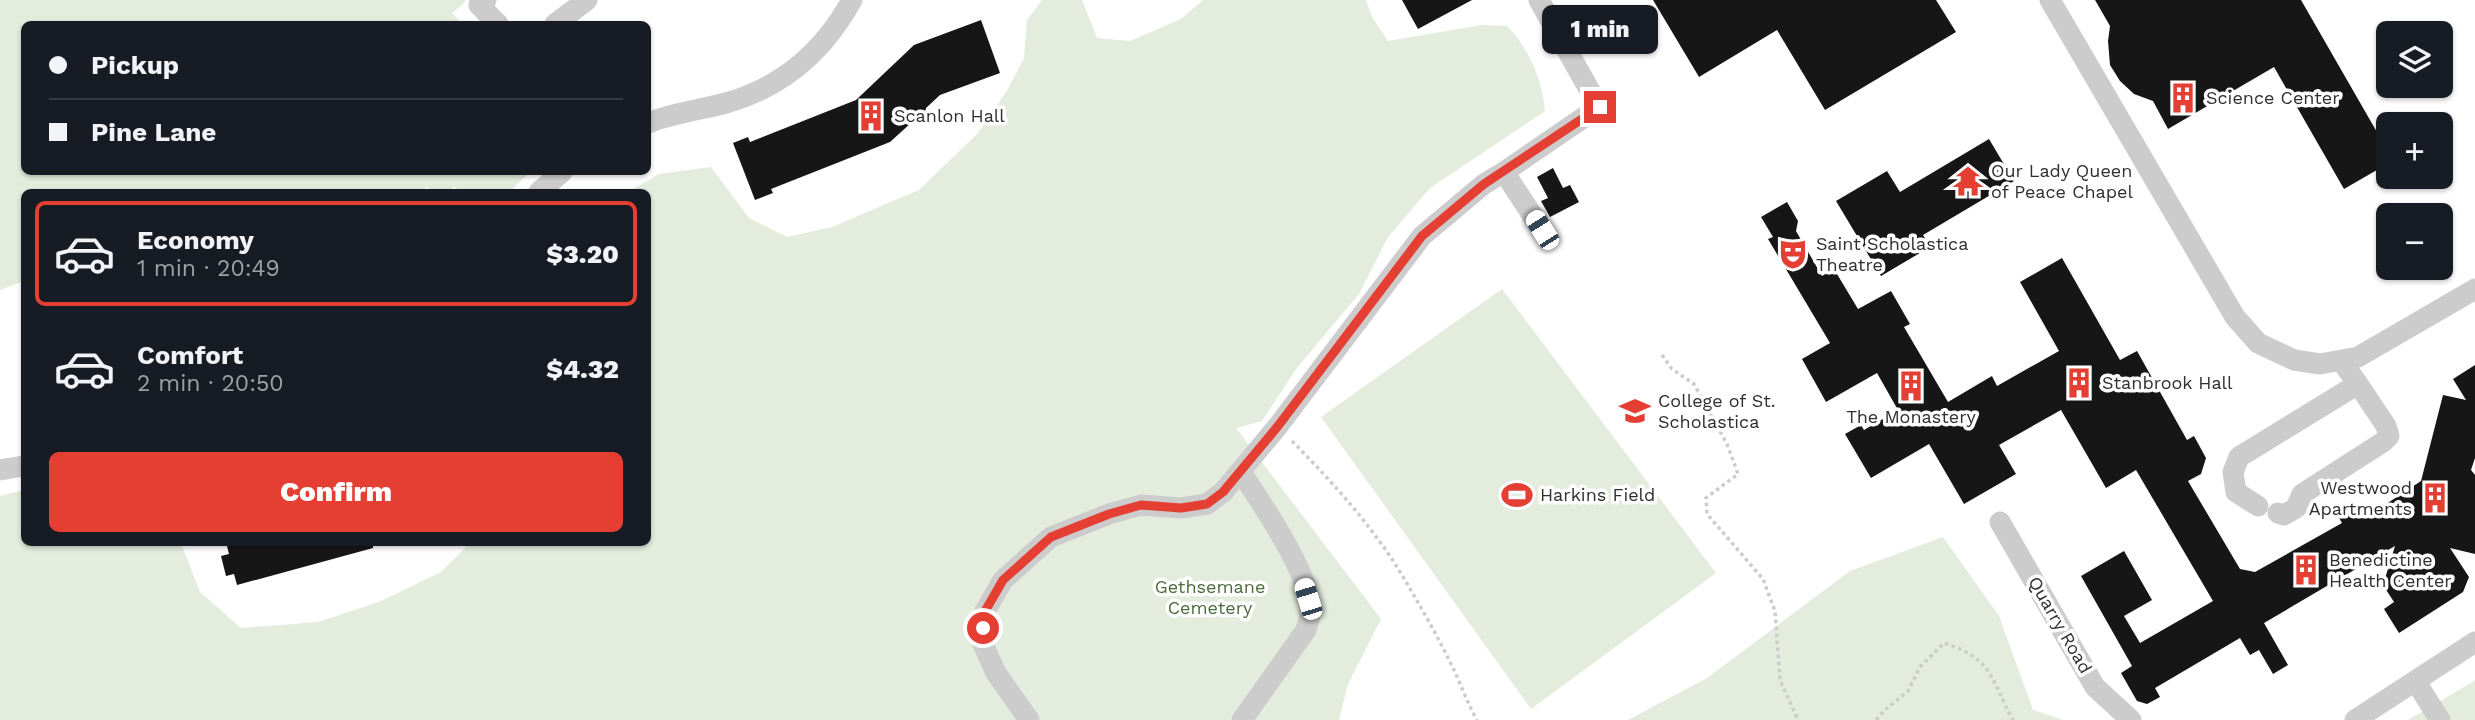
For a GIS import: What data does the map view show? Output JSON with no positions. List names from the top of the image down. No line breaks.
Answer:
{"streets":{"lane":["Quarry Road"]},"parks":["Gethsemane Cemetery"],"places":{"building":["Science Center","Scanlon Hall","Stanbrook Hall","The Monastery","Westwood Apartments","Benedictine Health Center"],"temple":["Our Lady Queen of Peace Chapel"],"theatre":["Saint Scholastica Theatre"],"school or university":["College of St. Scholastica"],"sports":["Harkins Field"]},"page":{"bubble":"1 min","map_buttons":["+","−"],"banner":["Pickup","Pine Lane"],"list":[{"name":"Economy","note":"1 min · 20:49","value":"$3.20"},{"name":"Comfort","note":"2 min · 20:50","value":"$4.32"}],"buttons":"Confirm"}}
